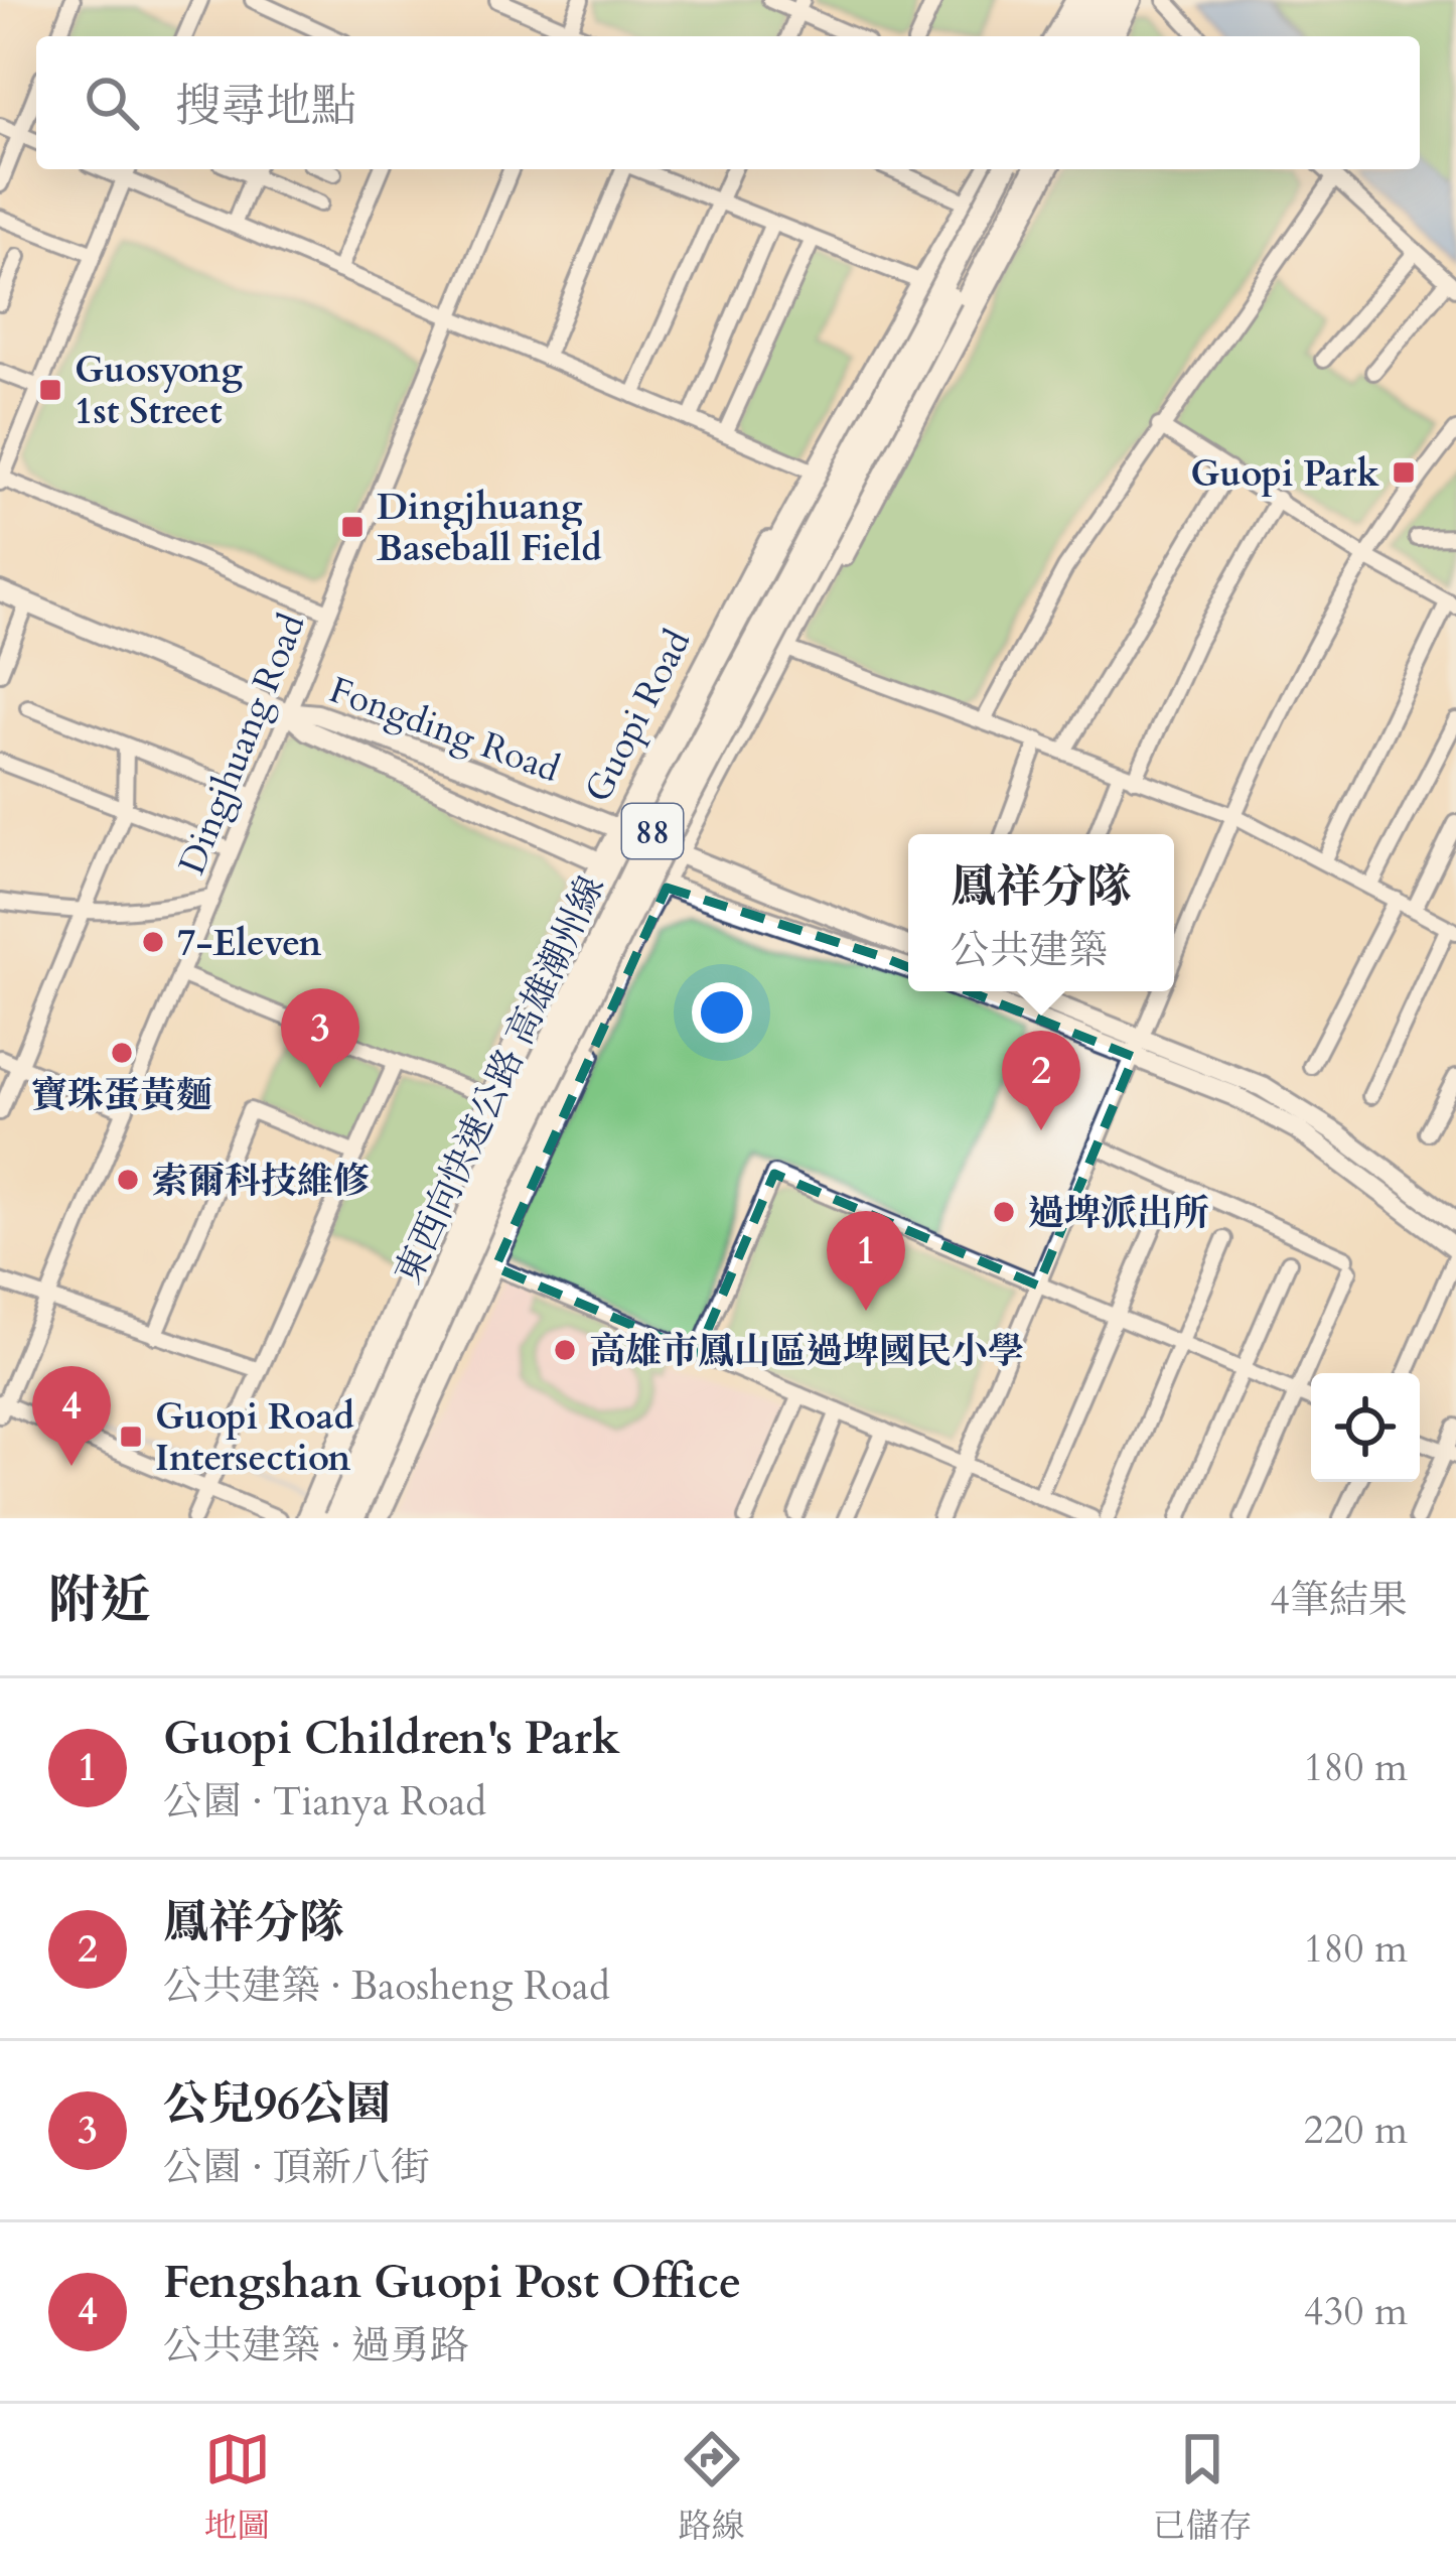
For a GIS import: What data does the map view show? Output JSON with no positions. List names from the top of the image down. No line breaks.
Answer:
{"streets":{"highway":["88","東西向快速公路 高雄潮州線"],"main road":["Guopi Road","Fongding Road"],"street":["Dingjhuang Road"]},"crossings":[["Guopi Road","Fongding Road"],["Fongding Road","Dingjhuang Road"]],"places":{"transit":["Guosyong 1st Street","Guopi Park","Dingjhuang Baseball Field","Guopi Road Intersection"],"other":["7-Eleven","寶珠蛋黃麵","索爾科技維修","過埤派出所","高雄市鳳山區過埤國民小學"]},"page":{"search":"搜尋地點","popup":["鳳祥分隊","公共建築"],"pins":["3","2","1","4"],"heading":["附近","4筆結果"],"list":[{"mark":"1","name":"Guopi Children's Park","note":"公園 · Tianya Road","value":"180 m"},{"mark":"2","name":"鳳祥分隊","note":"公共建築 · Baosheng Road","value":"180 m"},{"mark":"3","name":"公兒96公園","note":"公園 · 頂新八街","value":"220 m"},{"mark":"4","name":"Fengshan Guopi Post Office","note":"公共建築 · 過勇路","value":"430 m"}],"nav":["地圖","路線","已儲存"]}}
